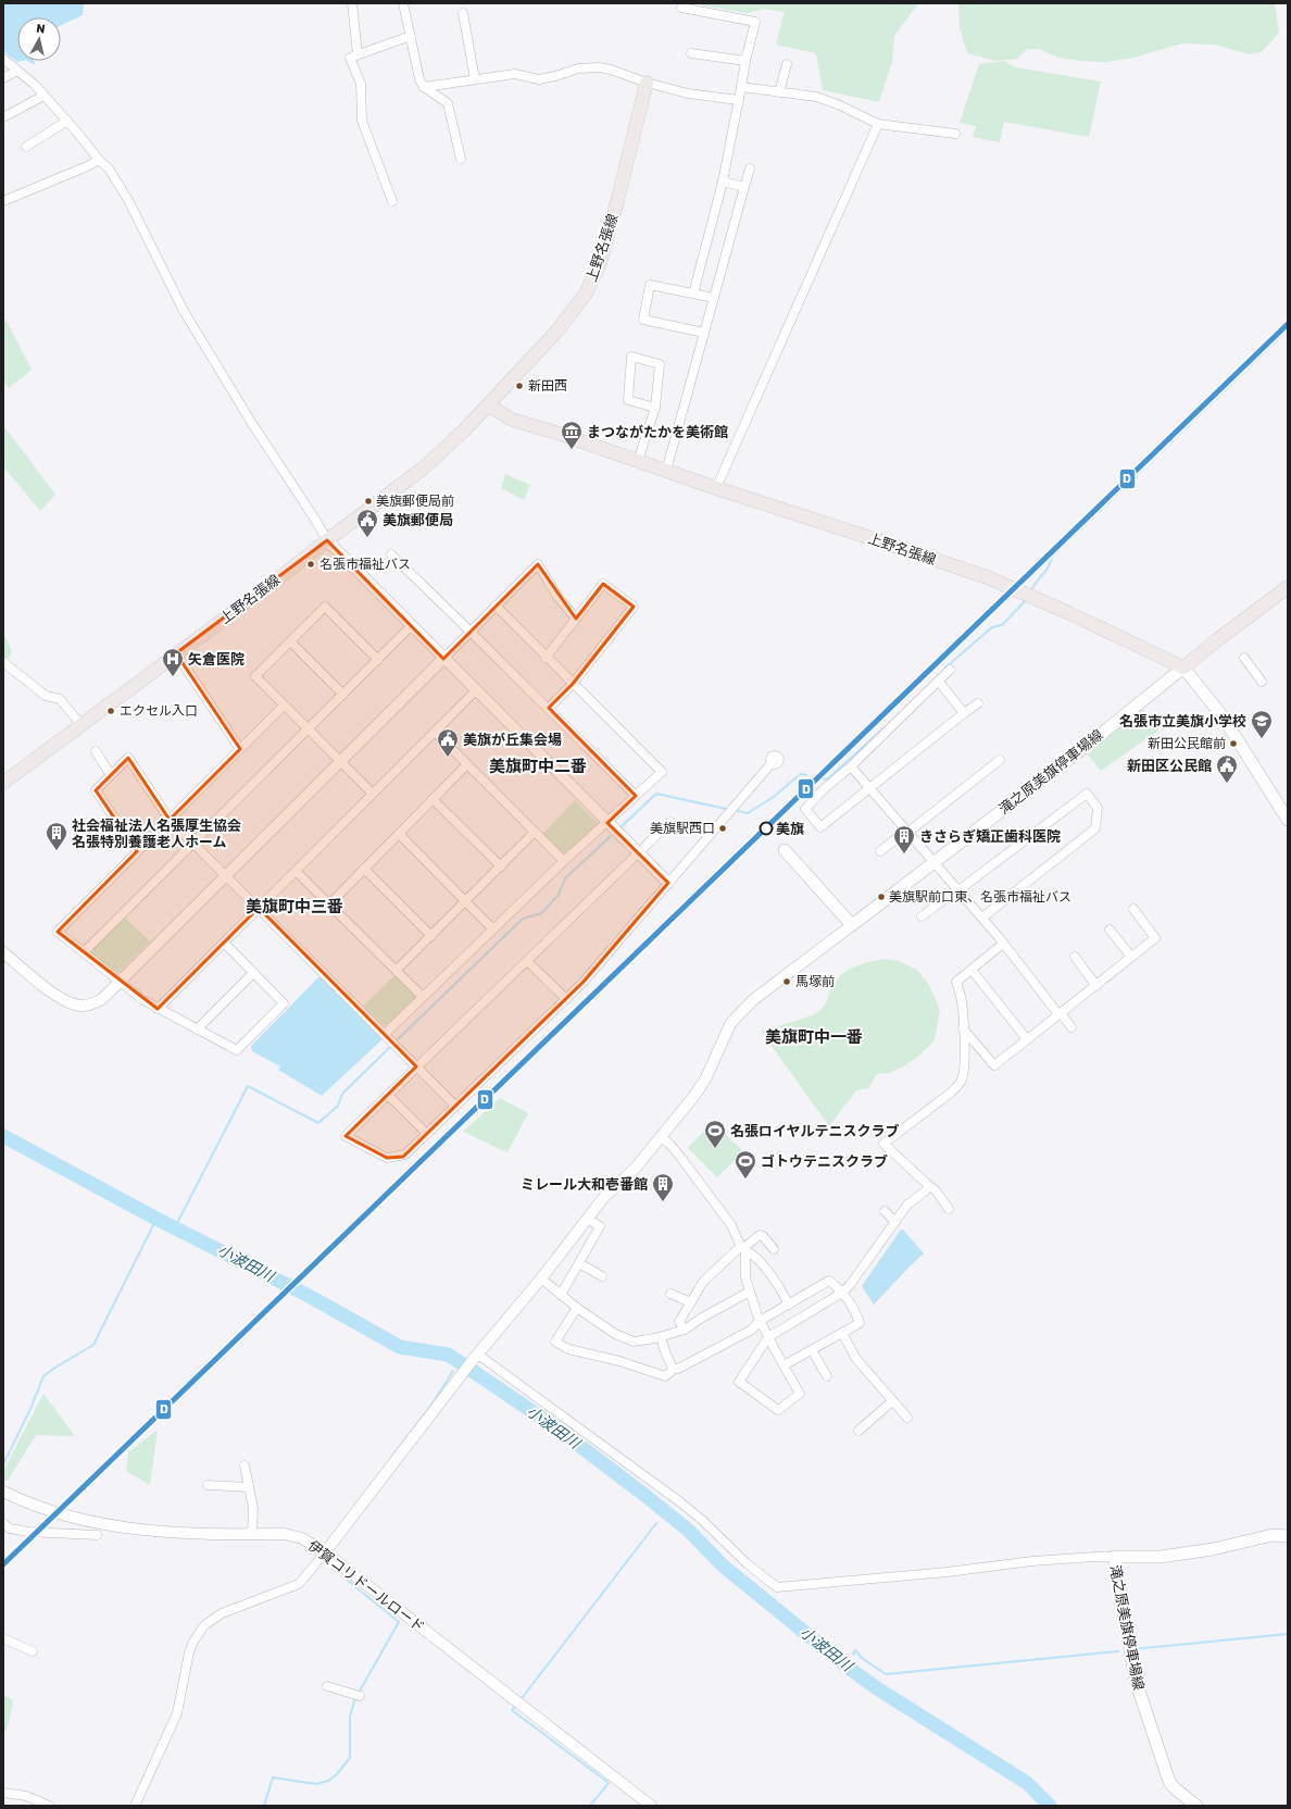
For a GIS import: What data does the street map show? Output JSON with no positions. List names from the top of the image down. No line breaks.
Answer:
{"streets":{"main road":["上野名張線","滝之原美旗停車場線"],"street":["伊賀コリドールロード"]},"crossings":[["上野名張線","滝之原美旗停車場線"]],"districts":["美旗町中二番","美旗町中三番","美旗町中一番"],"water":["小波田川"],"places":{"other":["新田西","美旗郵便局前","名張市福祉バス","エクセル入口","新田公民館前","美旗駅西口","美旗","美旗駅前口東、名張市福祉バス","馬塚前"],"museum":["まつながたかを美術館"],"public building":["美旗郵便局","美旗が丘集会場","新田区公民館"],"hospital":["矢倉医院"],"school or university":["名張市立美旗小学校"],"building":["社会福祉法人名張厚生協会 名張特別養護老人ホーム","きさらぎ矯正歯科医院","ミレール大和壱番館"],"sports":["名張ロイヤルテニスクラブ","ゴトウテニスクラブ"]},"lines":["transit line D"],"north":"top"}
